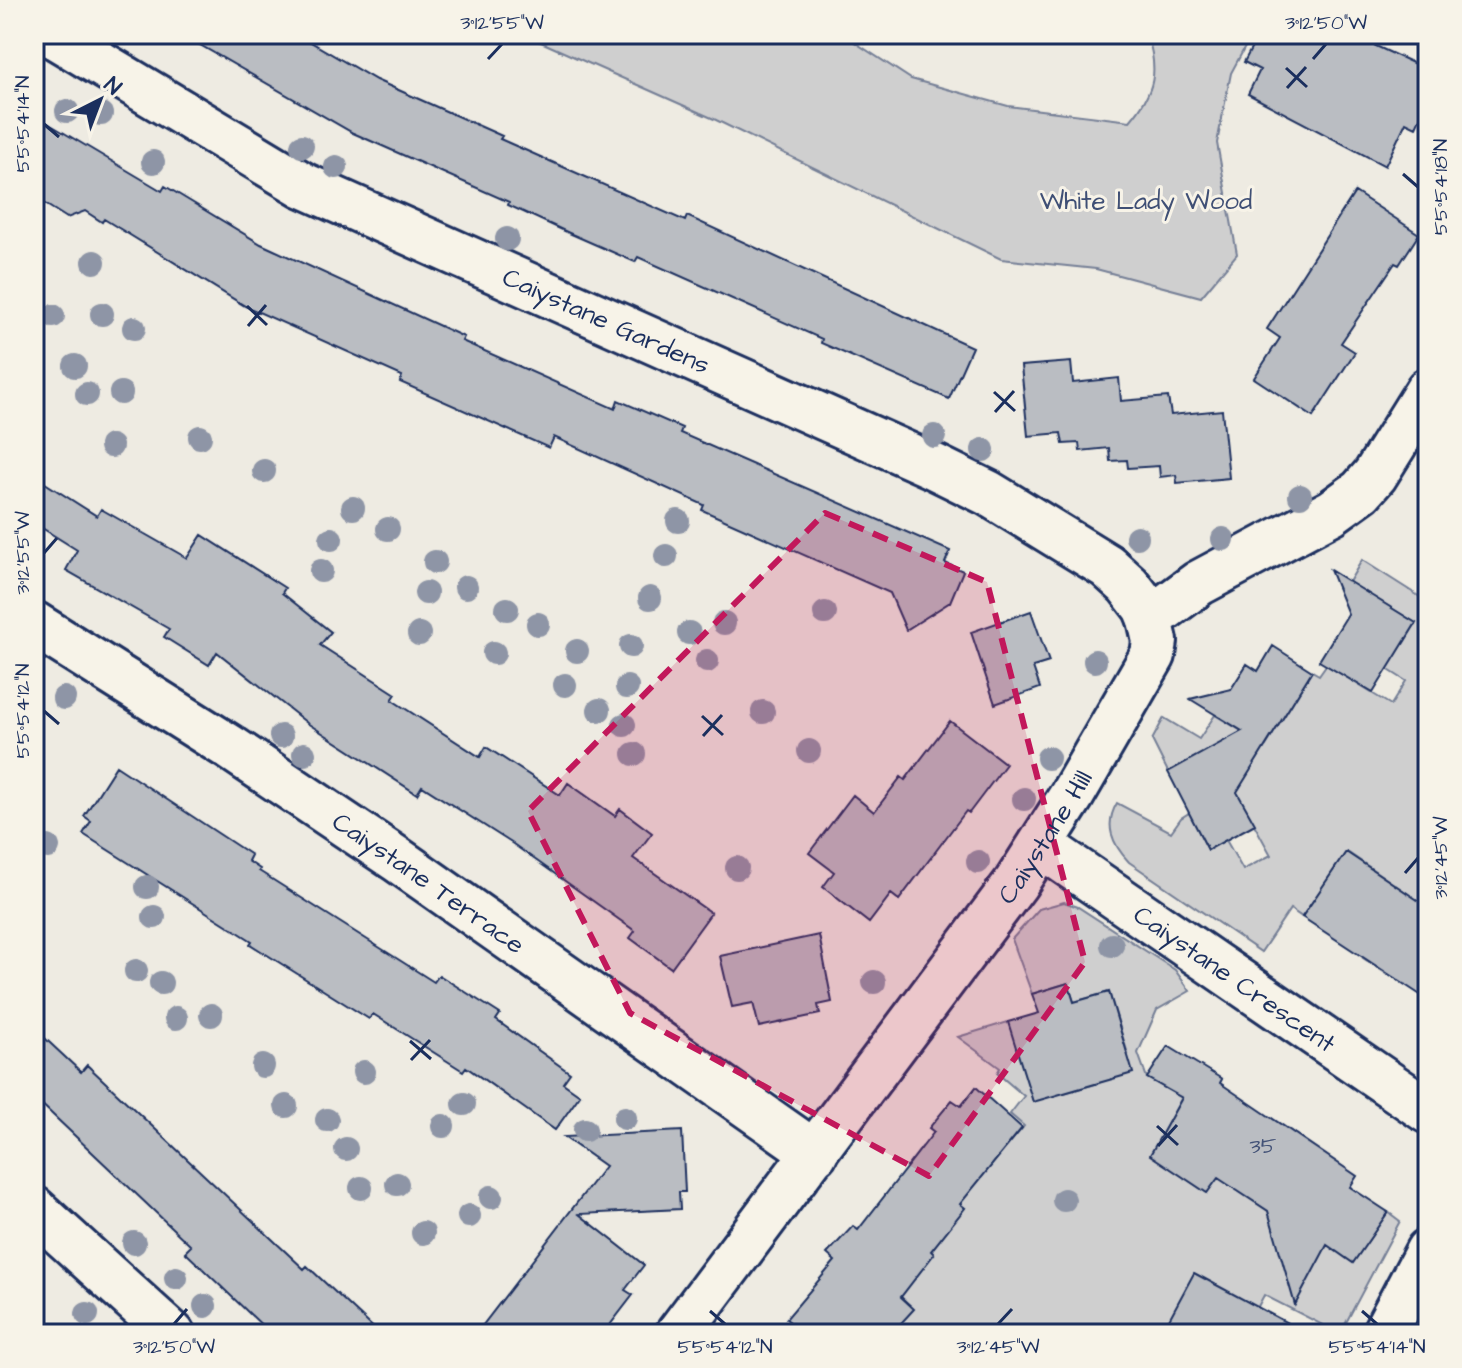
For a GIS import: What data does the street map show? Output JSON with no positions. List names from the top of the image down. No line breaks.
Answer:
{"streets":{"street":["Caiystane Gardens","Caiystane Hill","Caiystane Terrace","Caiystane Crescent"]},"crossings":[["Caiystane Gardens","Caiystane Hill"],["Caiystane Hill","Caiystane Terrace"],["Caiystane Hill","Caiystane Crescent"]],"parks":["White Lady Wood"],"house_numbers":["35"],"north":"top right","coordinates":["3°12'55\"W","3°12'50\"W","55°54'14\"N","55°54'18\"N","55°54'12\"N","3°12'45\"W"]}
